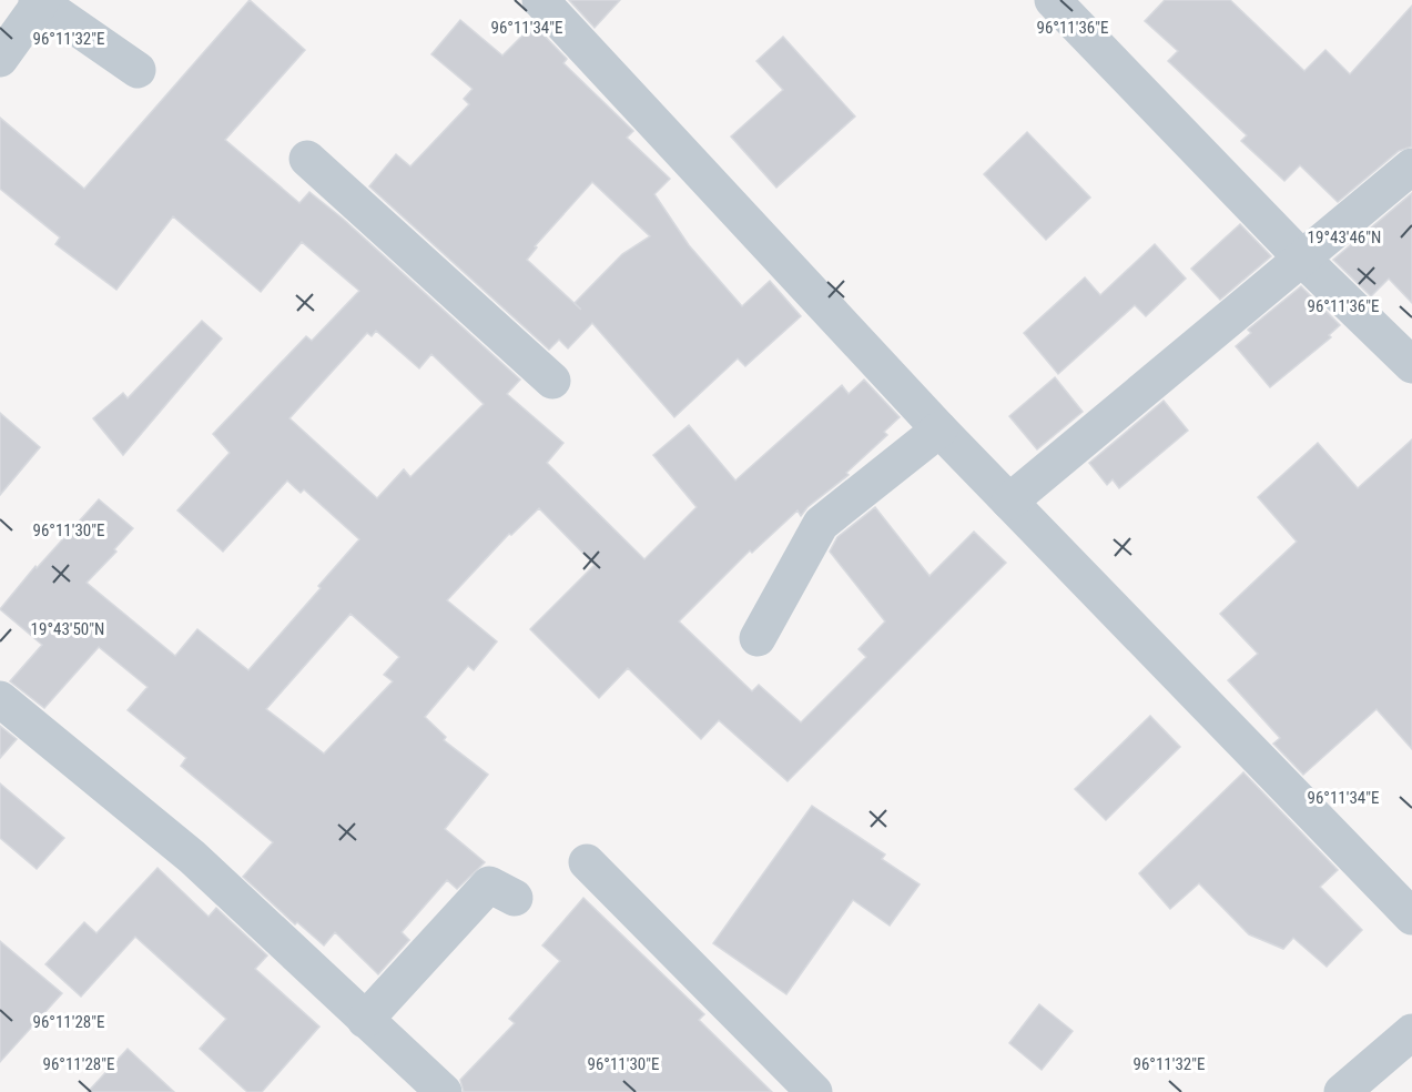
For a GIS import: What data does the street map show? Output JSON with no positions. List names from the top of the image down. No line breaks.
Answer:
{"coordinates":["96°11'34\"E","96°11'36\"E","96°11'32\"E","19°43'46\"N","96°11'30\"E","19°43'50\"N","96°11'28\"E"]}
